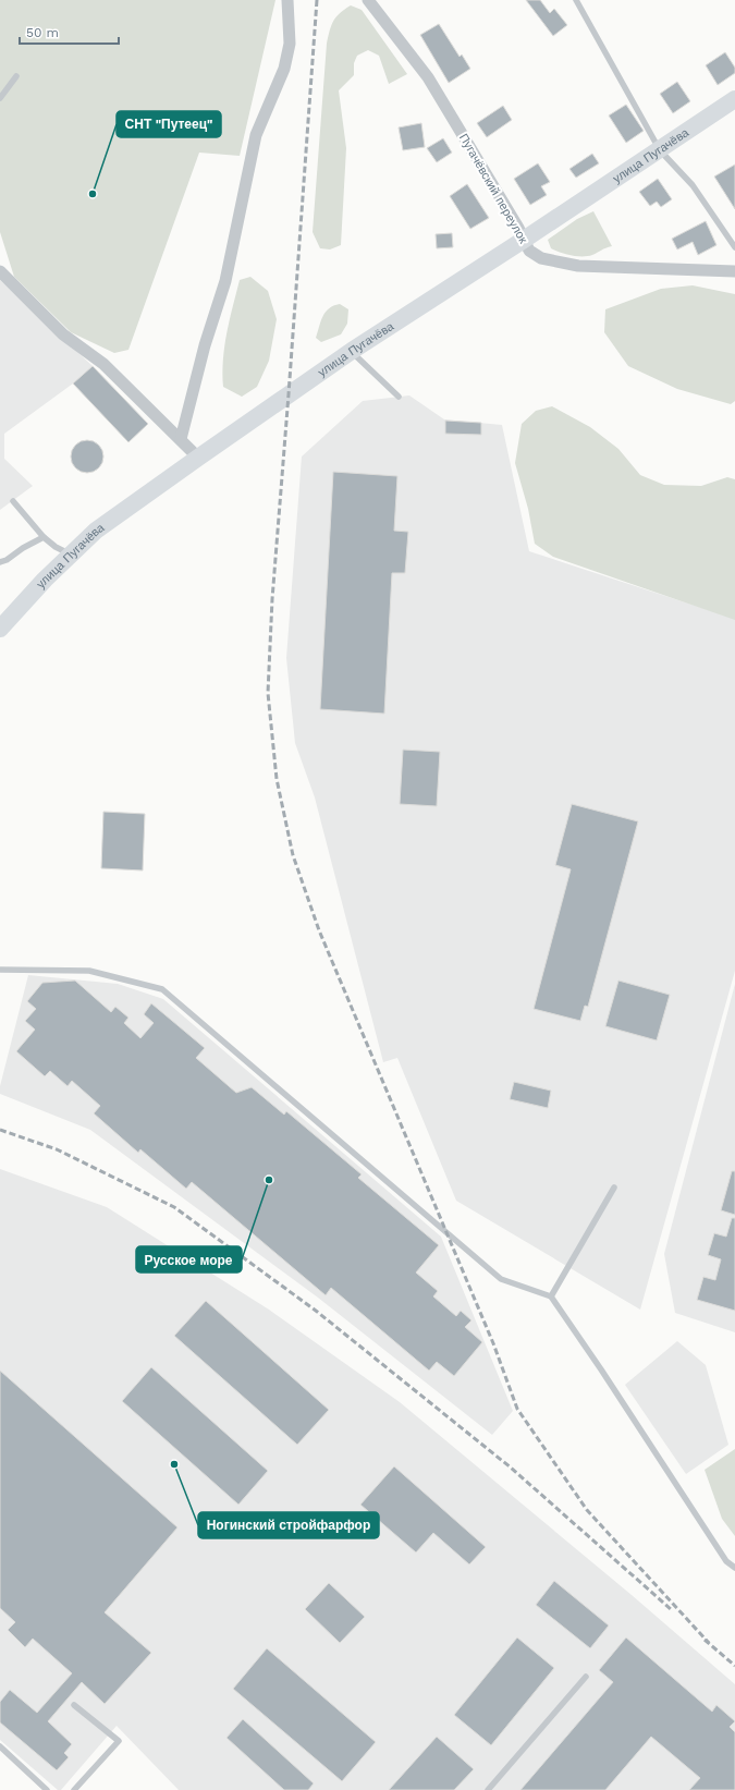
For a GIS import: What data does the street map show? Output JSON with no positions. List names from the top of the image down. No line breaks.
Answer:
{"streets":{"street":["улица Пугачёва","Пугачёвский переулок"]},"crossings":[["улица Пугачёва","Пугачёвский переулок"]],"places":["СНТ \"Путеец\"","Русское море","Ногинский стройфарфор"],"scale_bar":"50 m"}
